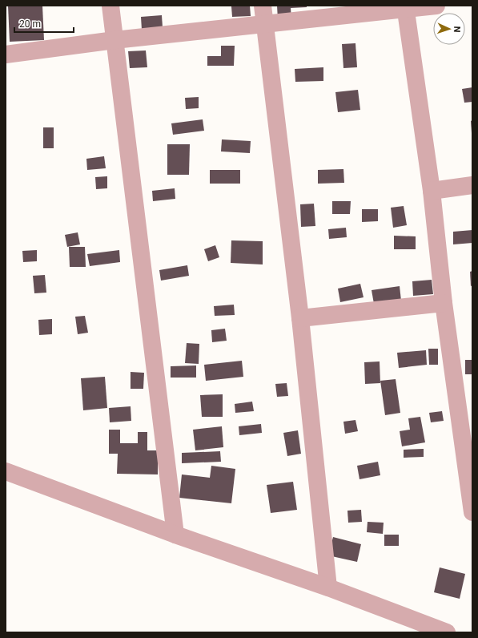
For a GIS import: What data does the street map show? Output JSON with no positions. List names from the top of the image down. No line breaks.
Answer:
{"scale_bar":"20 m","north":"right"}
